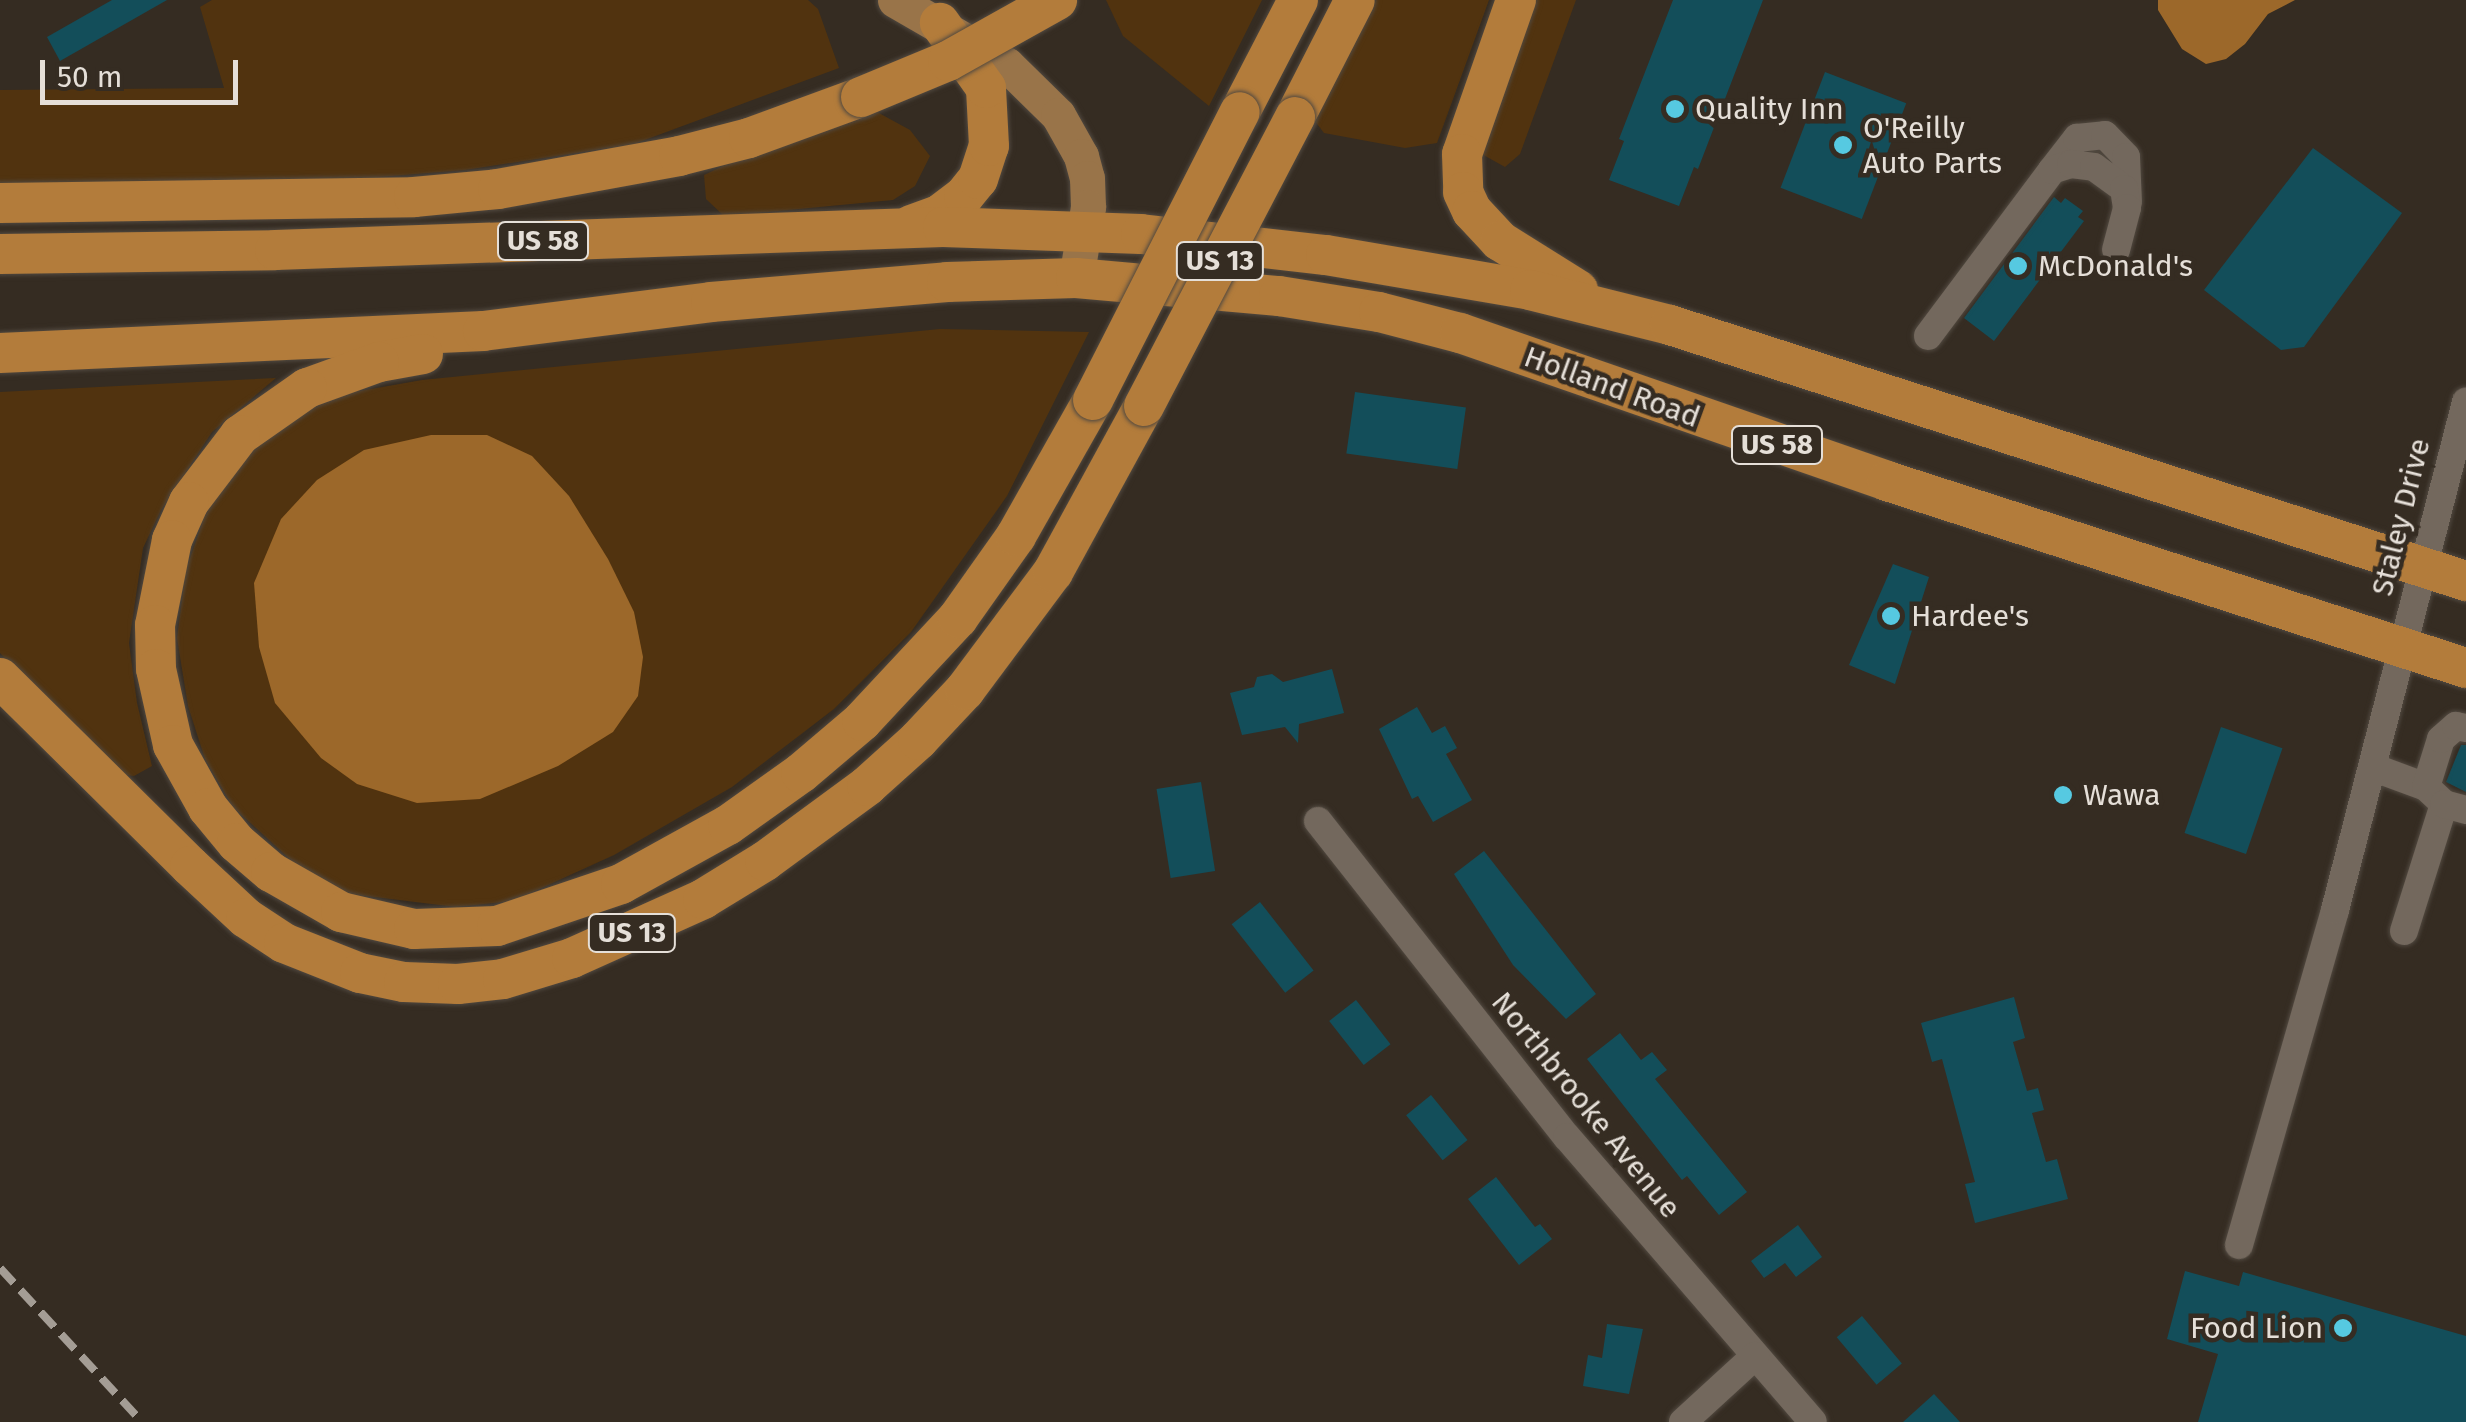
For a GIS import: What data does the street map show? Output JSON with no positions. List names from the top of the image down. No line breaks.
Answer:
{"streets":{"highway":["US 58","US 13","Holland Road"],"street":["Staley Drive","Northbrooke Avenue"]},"crossings":[["US 58","Holland Road"],["US 58","Staley Drive"],["Holland Road","Staley Drive"]],"places":["Quality Inn","O'Reilly Auto Parts","McDonald's","Hardee's","Wawa","Food Lion"],"scale_bar":"50 m"}
